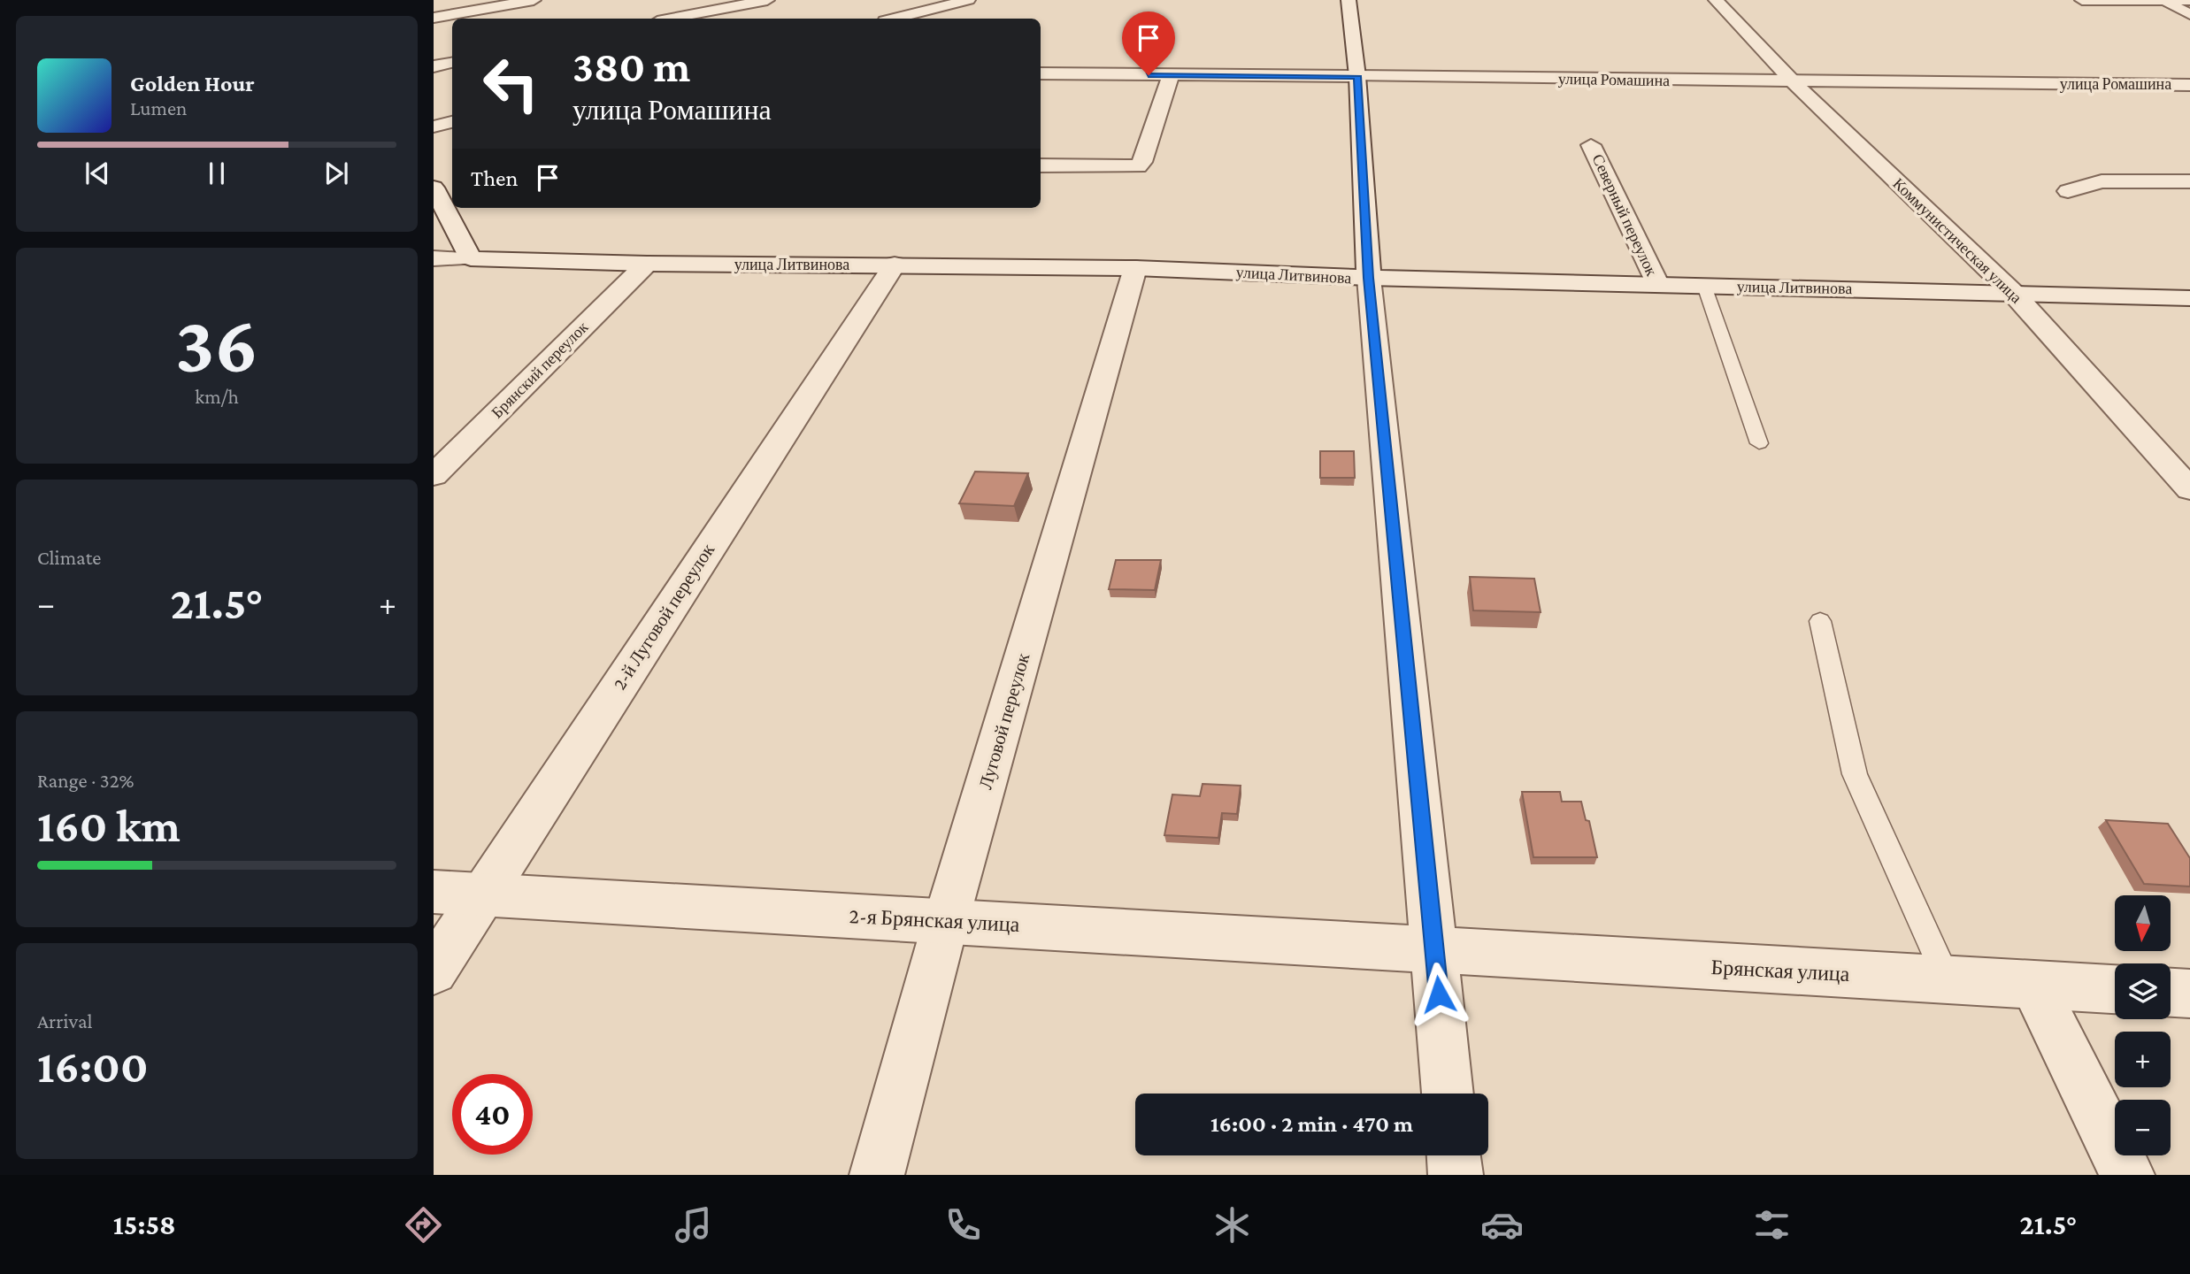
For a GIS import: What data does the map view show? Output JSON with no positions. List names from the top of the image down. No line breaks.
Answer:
{"streets":{"street":["улица Ромашина","Северный переулок","Коммунистическая улица","улица Литвинова","Брянский переулок","2-й Луговой переулок","Луговой переулок","2-я Брянская улица","Брянская улица"]},"crossings":[["улица Ромашина","Коммунистическая улица"],["Северный переулок","улица Литвинова"],["Коммунистическая улица","улица Литвинова"],["улица Литвинова","Брянский переулок"],["улица Литвинова","2-й Луговой переулок"],["улица Литвинова","Луговой переулок"],["2-й Луговой переулок","2-я Брянская улица"],["Луговой переулок","2-я Брянская улица"],["2-я Брянская улица","Брянская улица"]],"north":"bottom","page":{"turn":["380 m","улица Ромашина"],"song":["Golden Hour","Lumen"],"then":"Then","tile":[["36","km/h"],"Climate",["Range · 32%","160 km"],["Arrival","16:00"]],"heat":["−","21.5°","+"],"map_buttons":["+","−"],"limit":"40","trip":"16:00 · 2 min · 470 m","tabs":["15:58","21.5°"]}}
